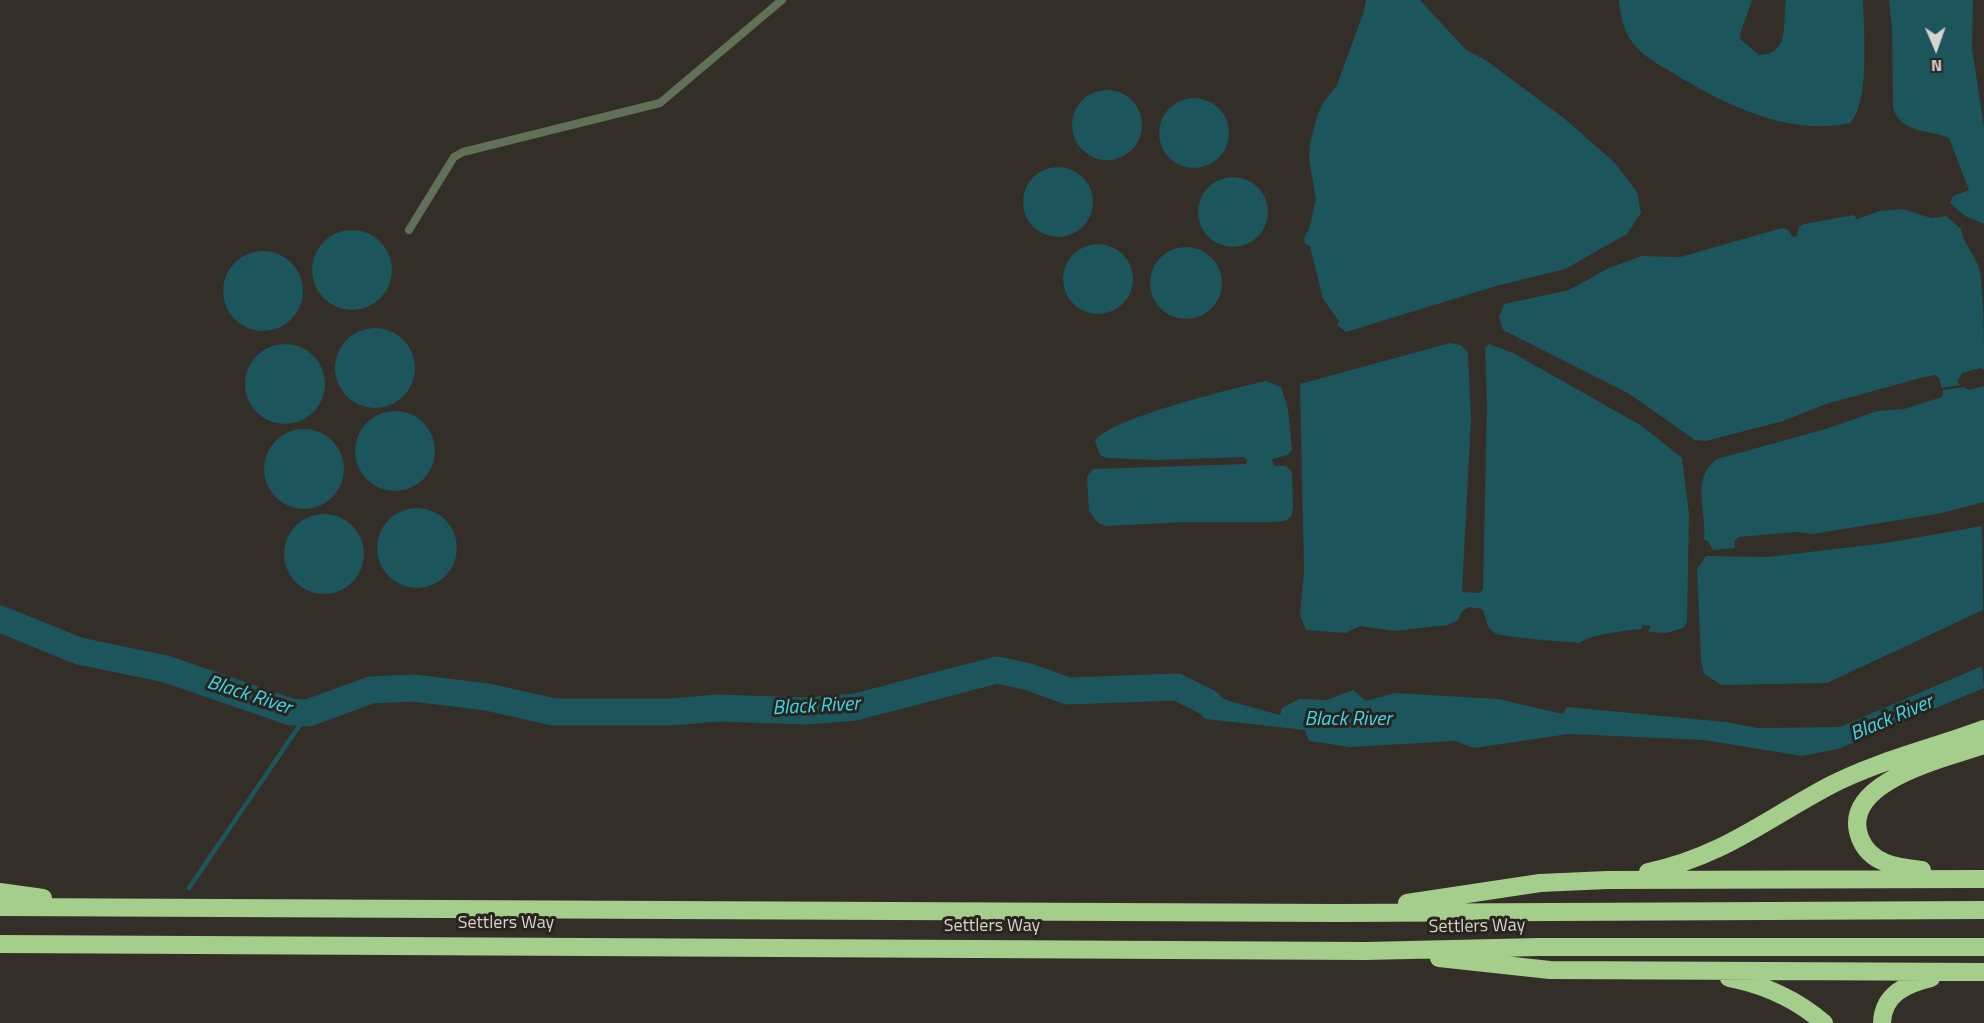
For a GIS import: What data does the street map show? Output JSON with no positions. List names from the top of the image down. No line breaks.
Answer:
{"streets":{"highway":["Settlers Way"]},"water":["Black River"],"north":"bottom"}
